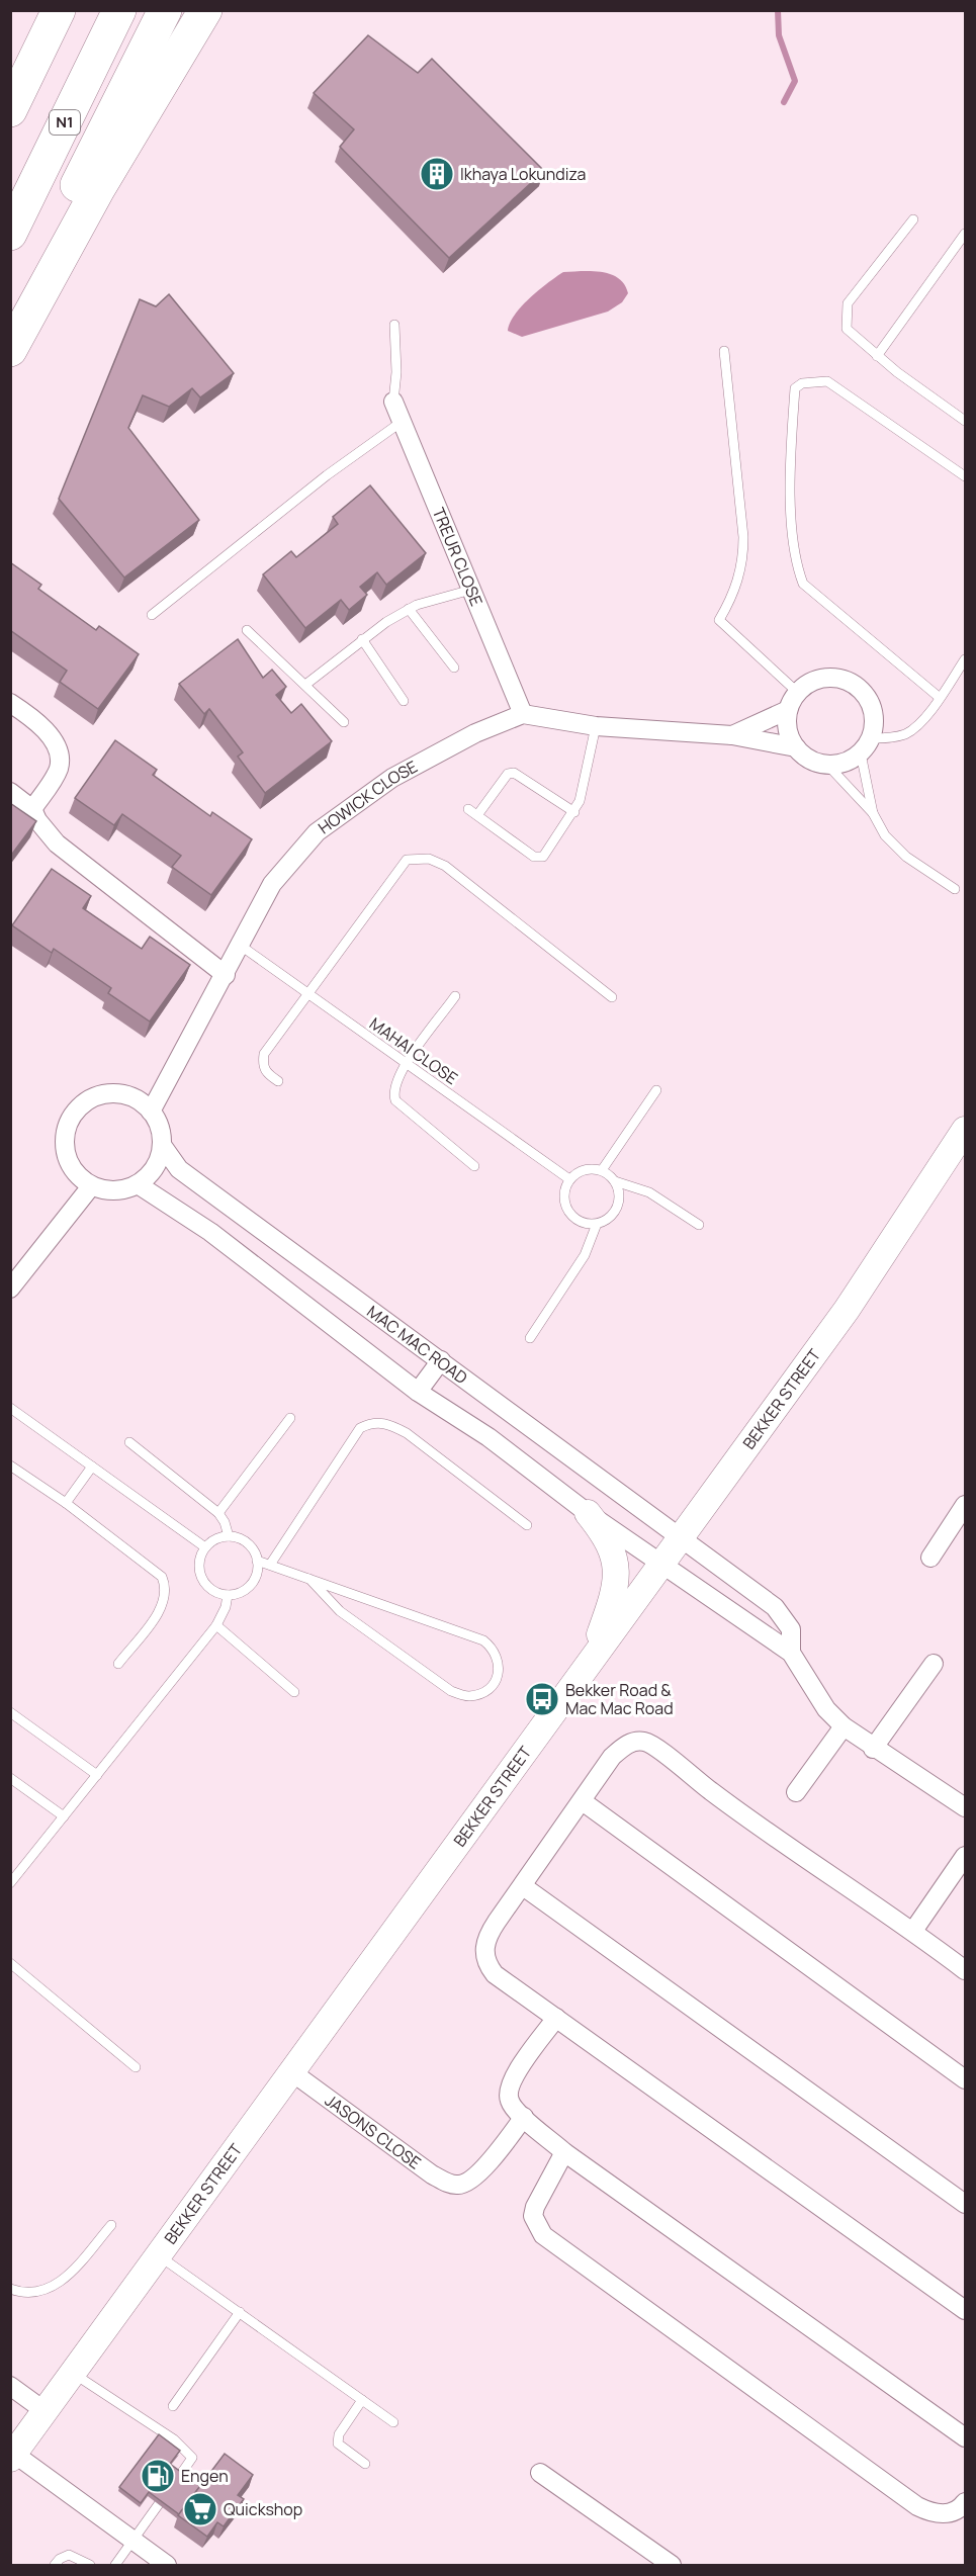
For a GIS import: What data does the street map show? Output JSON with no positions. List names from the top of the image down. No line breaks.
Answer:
{"streets":{"highway":["N1"],"street":["TREUR CLOSE","HOWICK CLOSE","MAC MAC ROAD","BEKKER STREET","JASONS CLOSE"],"lane":["MAHAI CLOSE"]},"crossings":[["TREUR CLOSE","HOWICK CLOSE"],["HOWICK CLOSE","MAHAI CLOSE"],["HOWICK CLOSE","MAC MAC ROAD"],["MAC MAC ROAD","BEKKER STREET"],["BEKKER STREET","JASONS CLOSE"]],"places":{"building":["Ikhaya Lokundiza"],"bus stop":["Bekker Road & Mac Mac Road"],"fuel station":["Engen"],"supermarket":["Quickshop"]}}
